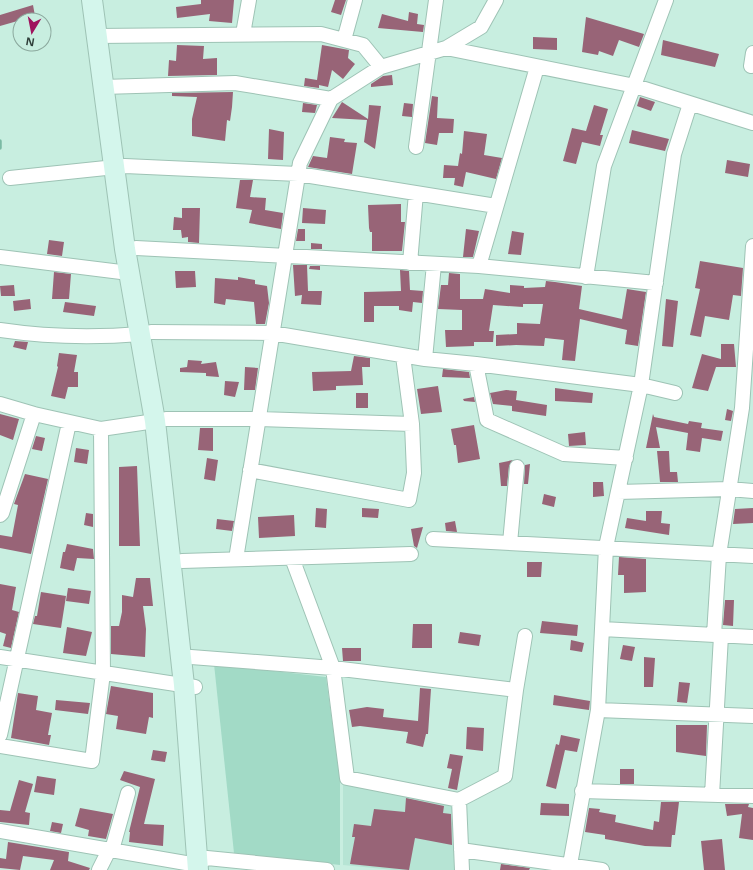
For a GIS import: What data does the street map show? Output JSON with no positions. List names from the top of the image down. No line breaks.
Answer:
{"north":"bottom"}
